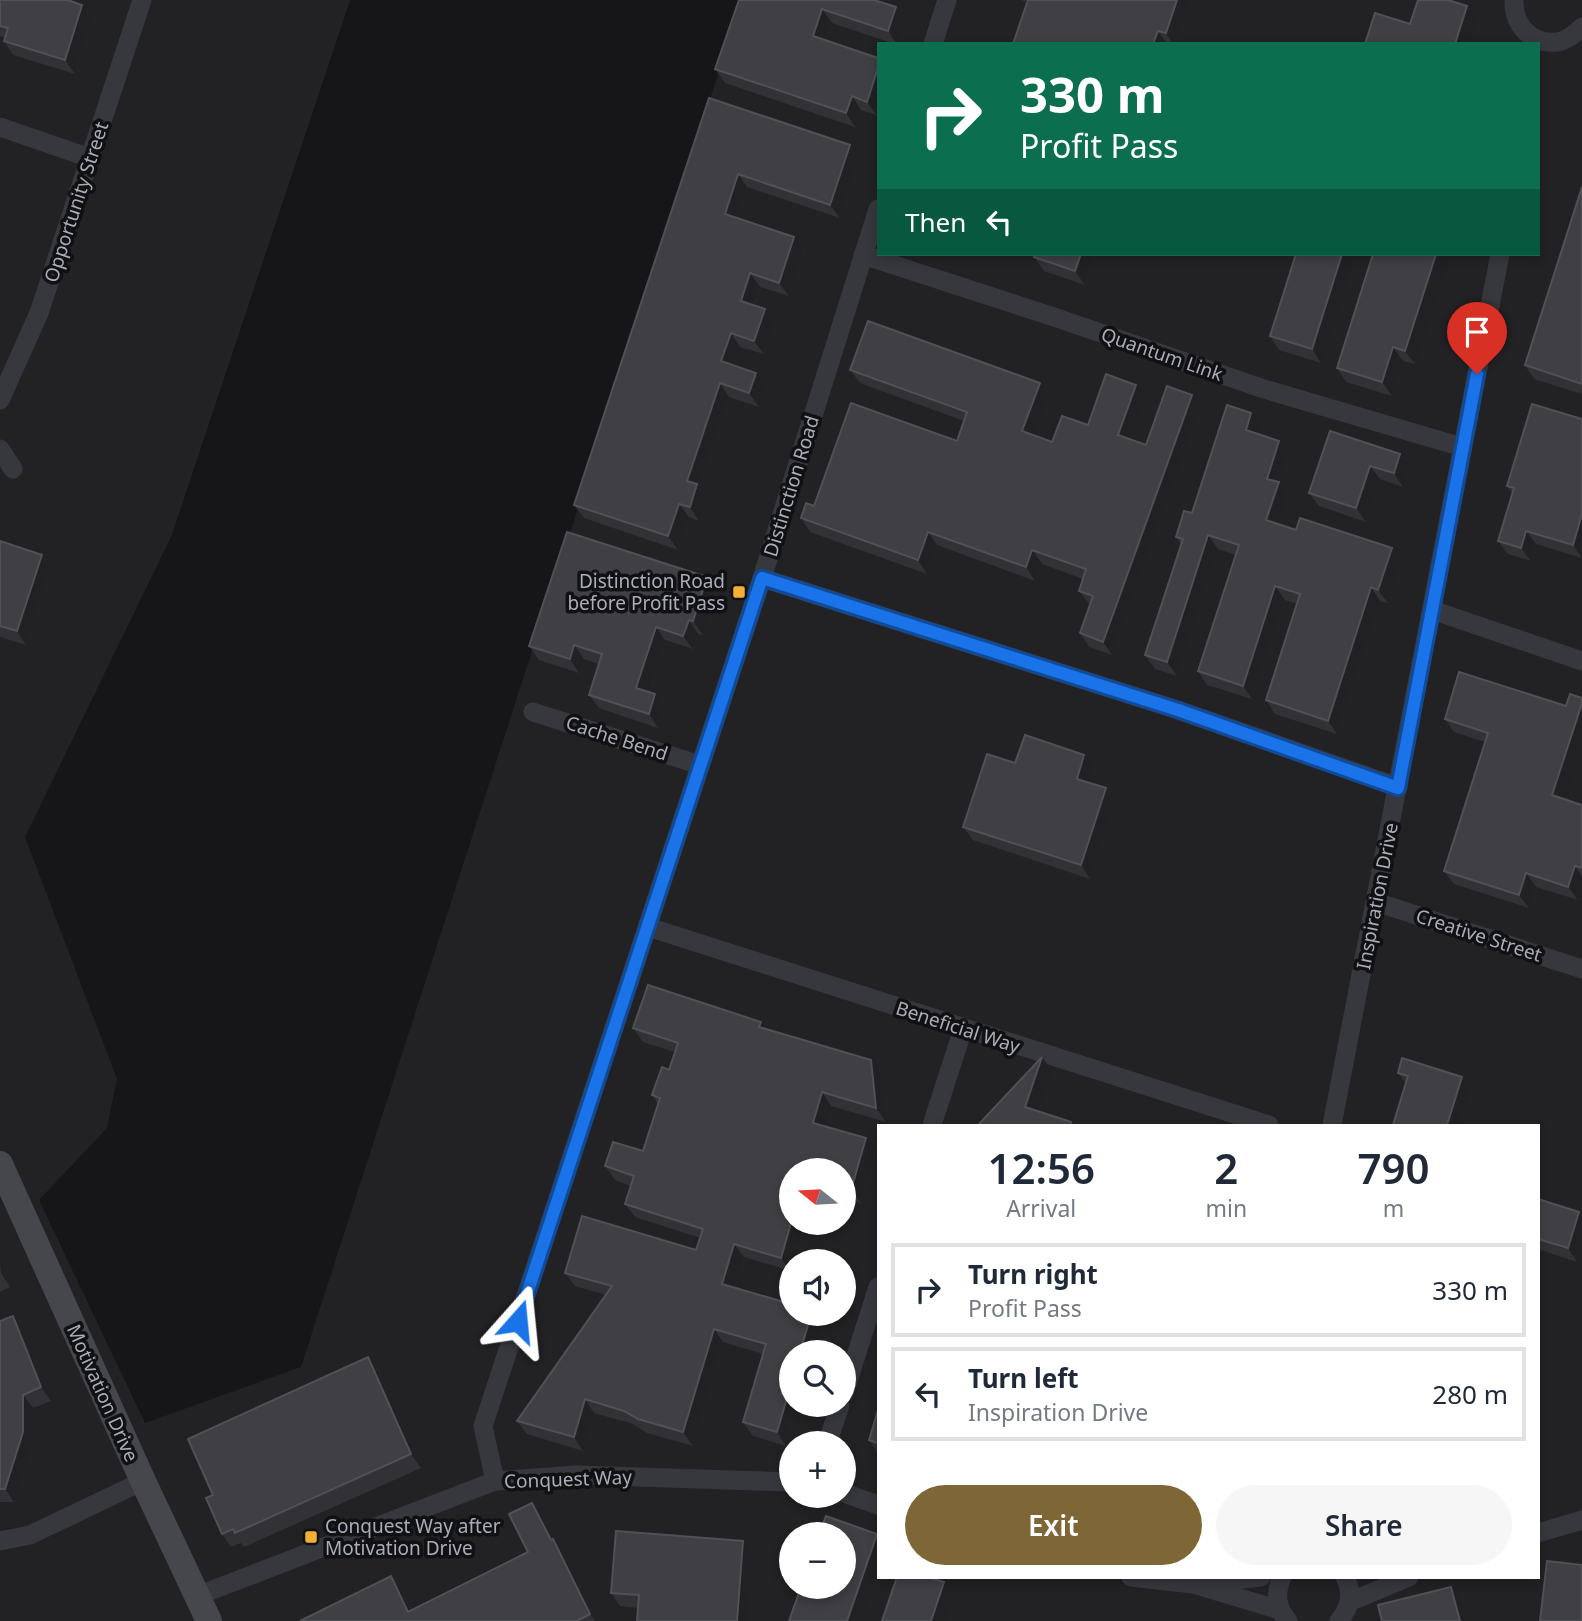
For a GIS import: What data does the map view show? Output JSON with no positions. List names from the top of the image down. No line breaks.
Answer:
{"streets":{"street":["Opportunity Street","Quantum Link","Distinction Road","Cache Bend","Inspiration Drive","Creative Street","Beneficial Way","Motivation Drive","Conquest Way"]},"crossings":[["Quantum Link","Distinction Road"],["Quantum Link","Inspiration Drive"],["Distinction Road","Cache Bend"],["Distinction Road","Beneficial Way"],["Distinction Road","Conquest Way"],["Inspiration Drive","Creative Street"],["Motivation Drive","Conquest Way"]],"places":{"transit":["Distinction Road before Profit Pass","Conquest Way after Motivation Drive"]},"north":"left","page":{"turn":["330 m","Profit Pass"],"then":"Then","eta":["12:56","Arrival","2","min","790","m"],"map_buttons":["+","−"],"list":[{"name":"Turn right","note":"Profit Pass","value":"330 m"},{"name":"Turn left","note":"Inspiration Drive","value":"280 m"}],"buttons":["Exit","Share"]}}
